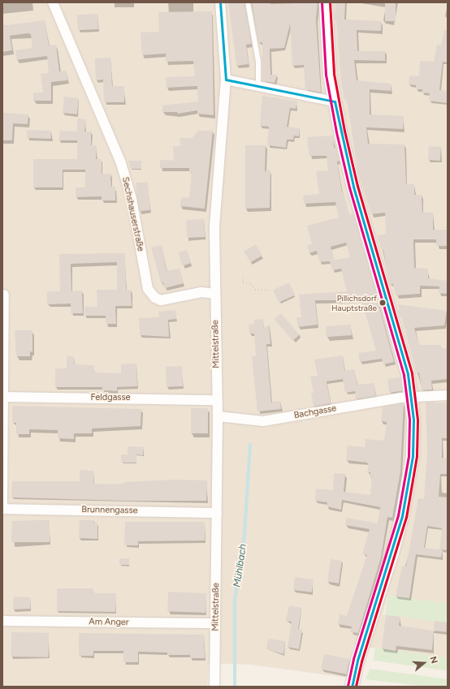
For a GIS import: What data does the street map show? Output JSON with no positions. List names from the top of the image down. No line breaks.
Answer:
{"streets":{"street":["Sechshauserstraße","Mittelstraße","Feldgasse","Bachgasse","Brunnengasse","Am Anger"]},"crossings":[["Sechshauserstraße","Mittelstraße"],["Mittelstraße","Feldgasse"],["Mittelstraße","Bachgasse"],["Mittelstraße","Brunnengasse"],["Mittelstraße","Am Anger"]],"water":["Mühlbach"],"places":["Pillichsdorf Hauptstraße"],"north":"right"}
